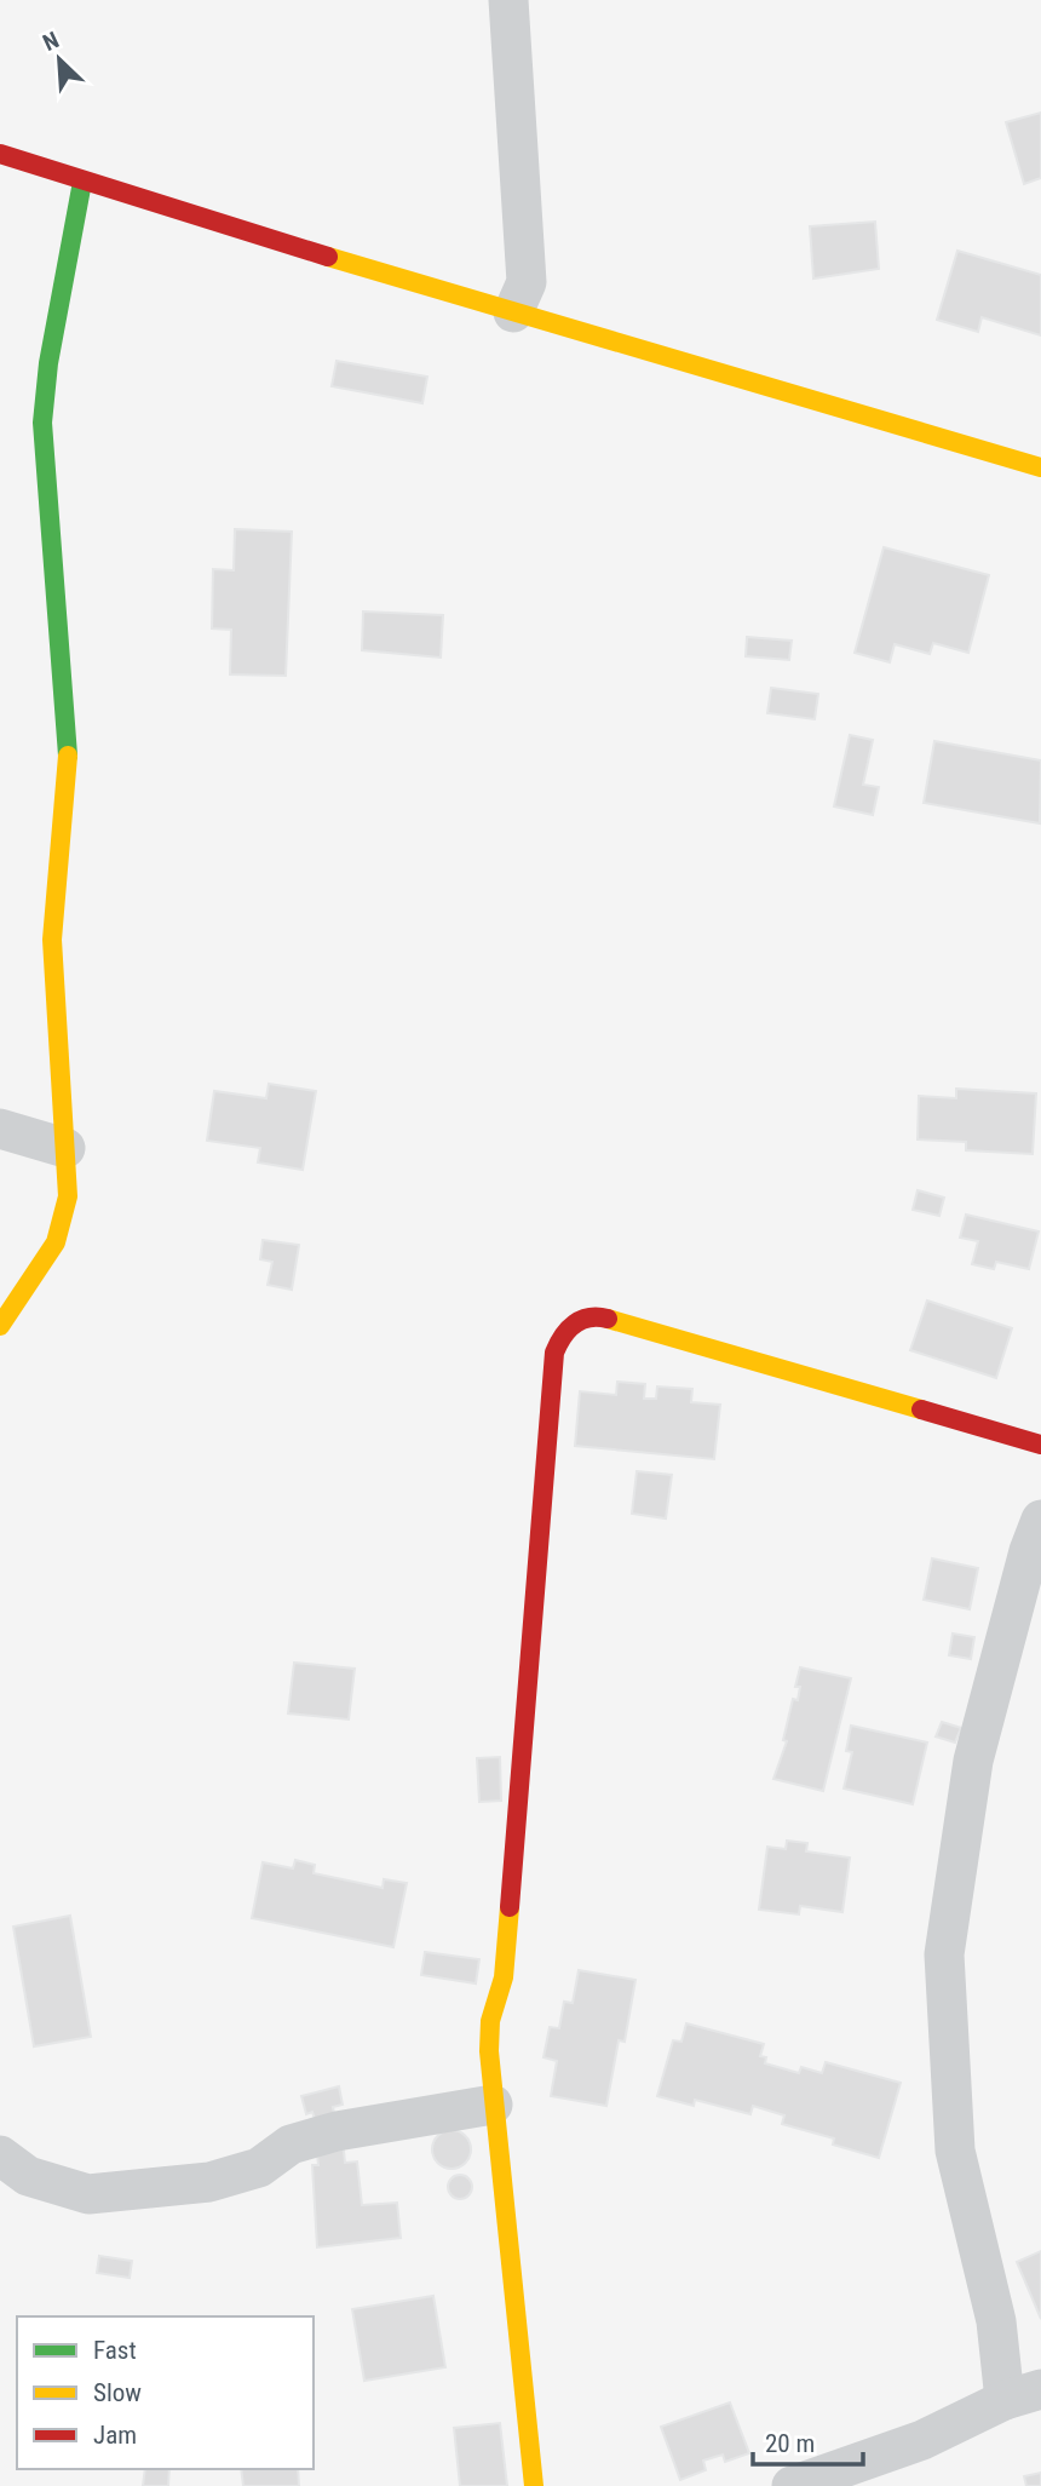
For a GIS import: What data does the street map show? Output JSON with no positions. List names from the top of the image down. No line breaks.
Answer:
{"legend":["Fast","Slow","Jam"],"scale_bar":"20 m","north":"top left"}
